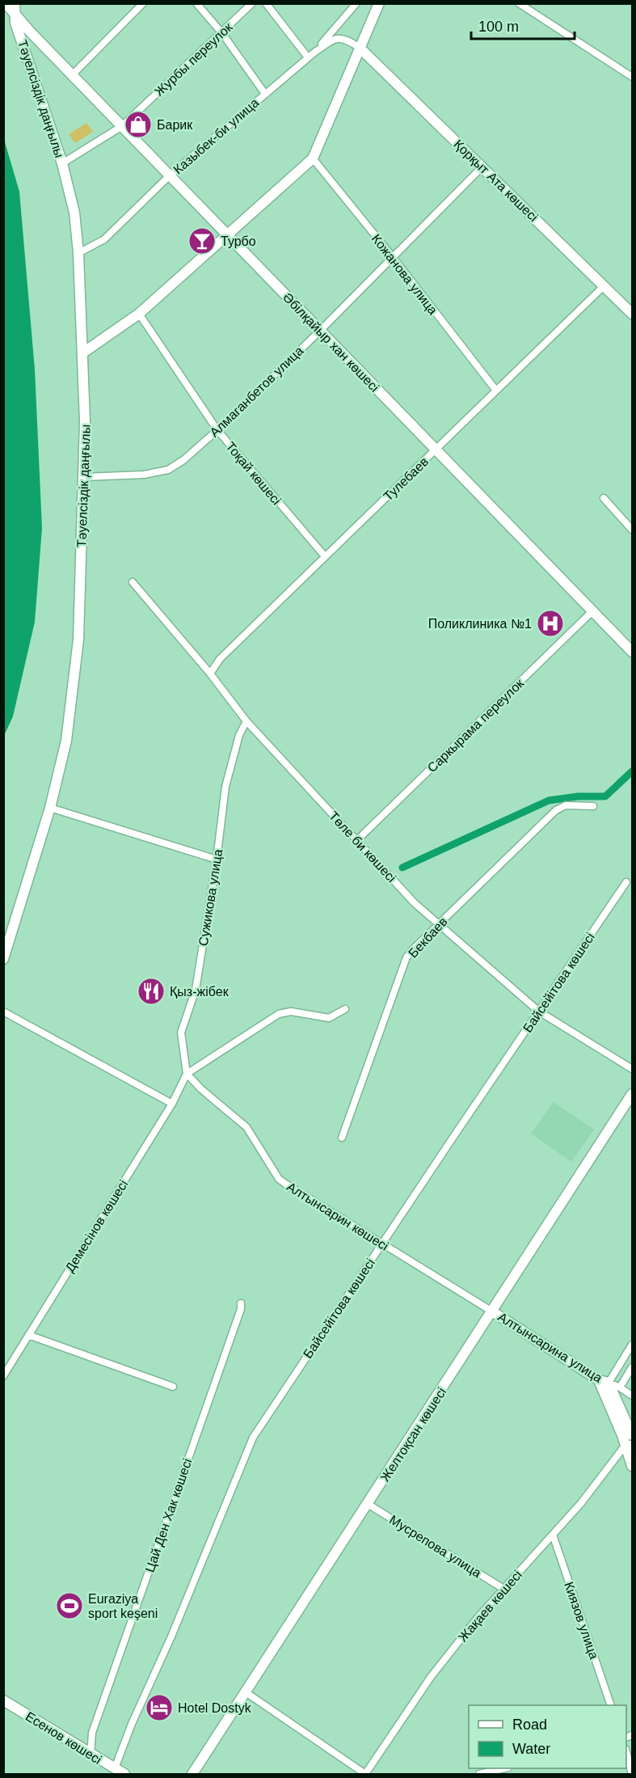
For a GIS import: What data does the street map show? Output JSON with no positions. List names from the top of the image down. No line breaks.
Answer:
{"streets":{"street":["Журбы переулок","Тәуелсіздік даңғылы","Казыбек-би улица","Қорқыт Ата көшесі","Кожанова улица","Әбілқайыр хан көшесі","Алмаганбетов улица","Тоқай көшесі","Тулебаев","Саркырама переулок","Төле би көшесі","Сужикова улица","Бекбаев","Байсейітова көшесі","Алтынсарин көшесі","Демесінов көшесі","Алтынсарина улица","Желтоқсан көшесі","Цай Ден Хак көшесі","Мусрепова улица","Жақаев көшесі","Киязов улица","Есенов көшесі"]},"crossings":[["Журбы переулок","Тәуелсіздік даңғылы"],["Журбы переулок","Әбілқайыр хан көшесі"],["Тәуелсіздік даңғылы","Казыбек-би улица"],["Тәуелсіздік даңғылы","Әбілқайыр хан көшесі"],["Тәуелсіздік даңғылы","Алмаганбетов улица"],["Казыбек-би улица","Қорқыт Ата көшесі"],["Казыбек-би улица","Әбілқайыр хан көшесі"],["Қорқыт Ата көшесі","Алмаганбетов улица"],["Қорқыт Ата көшесі","Тулебаев"],["Кожанова улица","Алмаганбетов улица"],["Кожанова улица","Тулебаев"],["Әбілқайыр хан көшесі","Алмаганбетов улица"],["Әбілқайыр хан көшесі","Тулебаев"],["Әбілқайыр хан көшесі","Саркырама переулок"],["Алмаганбетов улица","Тоқай көшесі"],["Тоқай көшесі","Тулебаев"],["Тулебаев","Төле би көшесі"],["Саркырама переулок","Төле би көшесі"],["Төле би көшесі","Сужикова улица"],["Төле би көшесі","Бекбаев"],["Төле би көшесі","Байсейітова көшесі"],["Сужикова улица","Алтынсарин көшесі"],["Сужикова улица","Демесінов көшесі"],["Байсейітова көшесі","Алтынсарин көшесі"],["Байсейітова көшесі","Есенов көшесі"],["Алтынсарин көшесі","Демесінов көшесі"],["Алтынсарин көшесі","Алтынсарина улица"],["Алтынсарин көшесі","Желтоқсан көшесі"],["Алтынсарина улица","Желтоқсан көшесі"],["Желтоқсан көшесі","Мусрепова улица"],["Цай Ден Хак көшесі","Есенов көшесі"],["Мусрепова улица","Жақаев көшесі"],["Жақаев көшесі","Киязов улица"]],"places":{"shop":["Барик"],"bar":["Турбо"],"hospital":["Поликлиника №1"],"restaurant":["Қыз-жібек"],"sports":["Euraziya sport keşeni"],"hotel":["Hotel Dostyk"]},"legend":["Road","Water"],"scale_bar":"100 m"}
